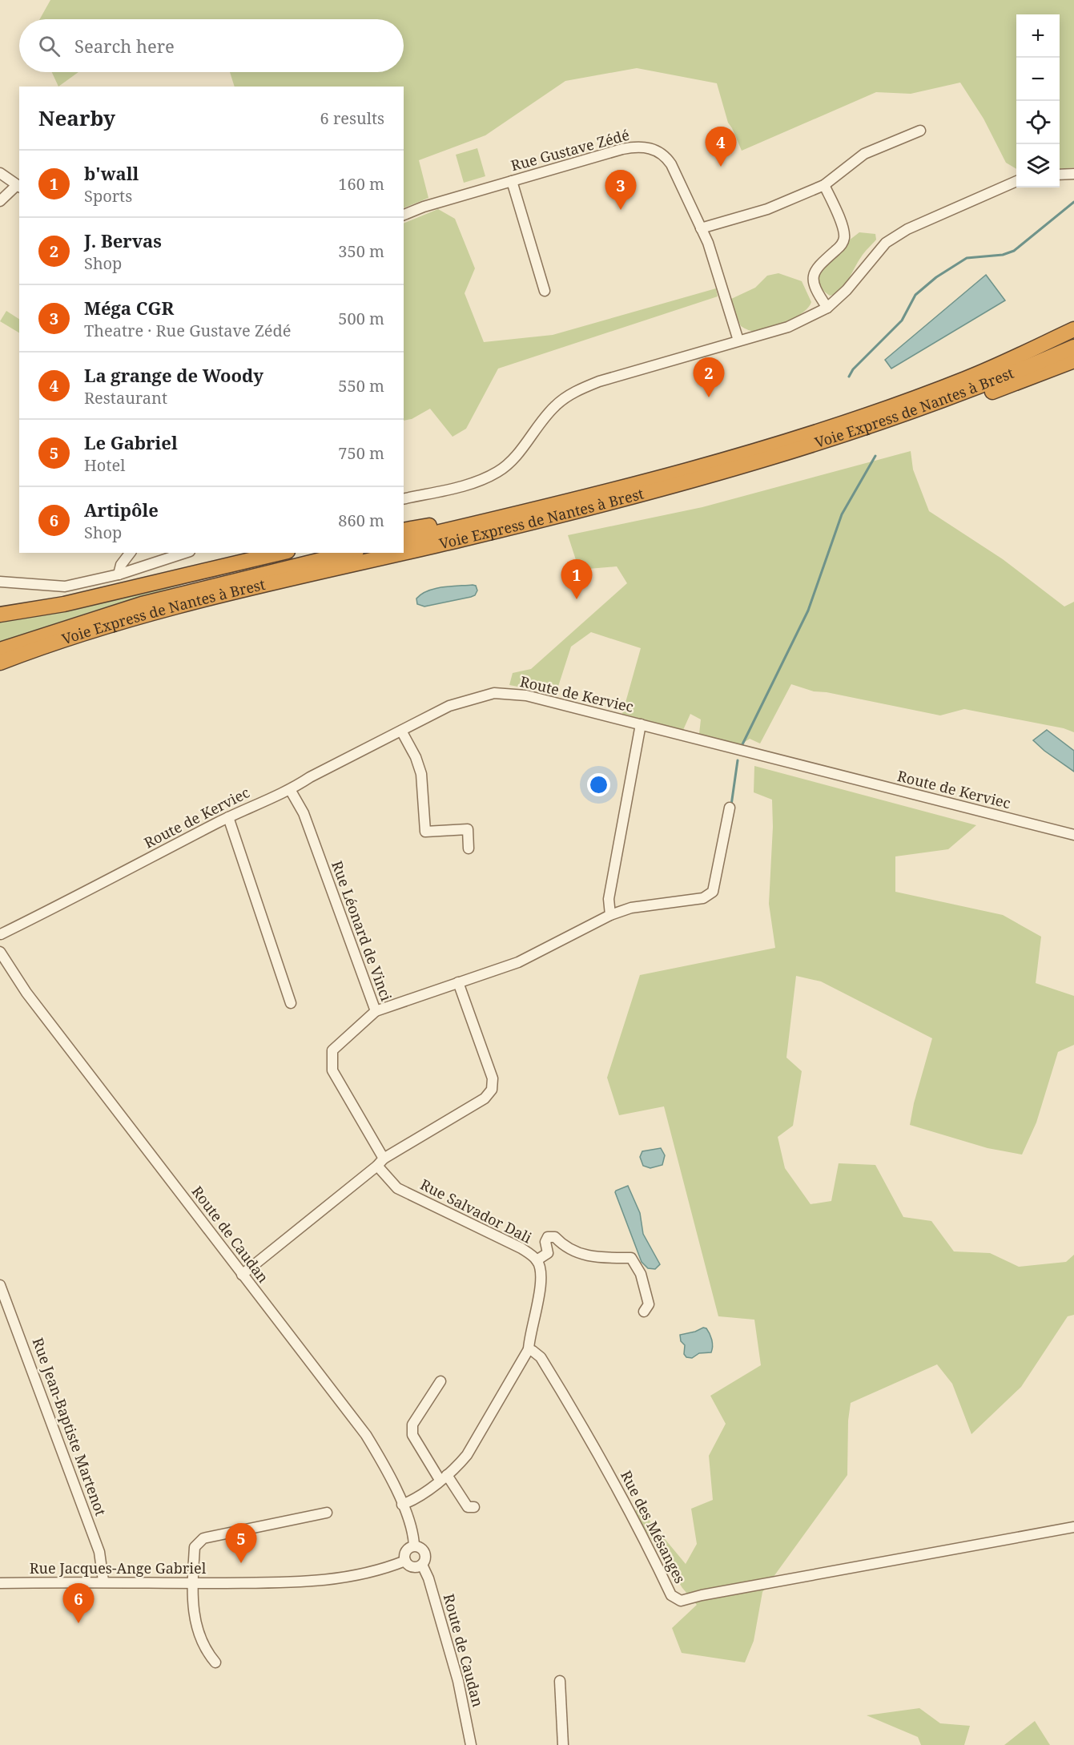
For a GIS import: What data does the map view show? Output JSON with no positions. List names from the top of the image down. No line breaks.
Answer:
{"streets":{"highway":["Voie Express de Nantes à Brest"],"street":["Rue Gustave Zédé","Route de Kerviec","Rue Léonard de Vinci","Rue Salvador Dali","Route de Caudan","Rue Jean-Baptiste Martenot","Rue des Mésanges","Rue Jacques-Ange Gabriel"]},"crossings":[["Route de Kerviec","Rue Léonard de Vinci"],["Rue Léonard de Vinci","Rue Salvador Dali"],["Rue Salvador Dali","Rue des Mésanges"],["Route de Caudan","Rue Jacques-Ange Gabriel"],["Rue Jean-Baptiste Martenot","Rue Jacques-Ange Gabriel"]],"page":{"map_buttons":["+","−"],"search":"Search here","heading":["Nearby","6 results"],"pins":["4","3","2","1","5","6"],"list":[{"mark":"1","name":"b'wall","note":"Sports","value":"160 m"},{"mark":"2","name":"J. Bervas","note":"Shop","value":"350 m"},{"mark":"3","name":"Méga CGR","note":"Theatre · Rue Gustave Zédé","value":"500 m"},{"mark":"4","name":"La grange de Woody","note":"Restaurant","value":"550 m"},{"mark":"5","name":"Le Gabriel","note":"Hotel","value":"750 m"},{"mark":"6","name":"Artipôle","note":"Shop","value":"860 m"}]}}
